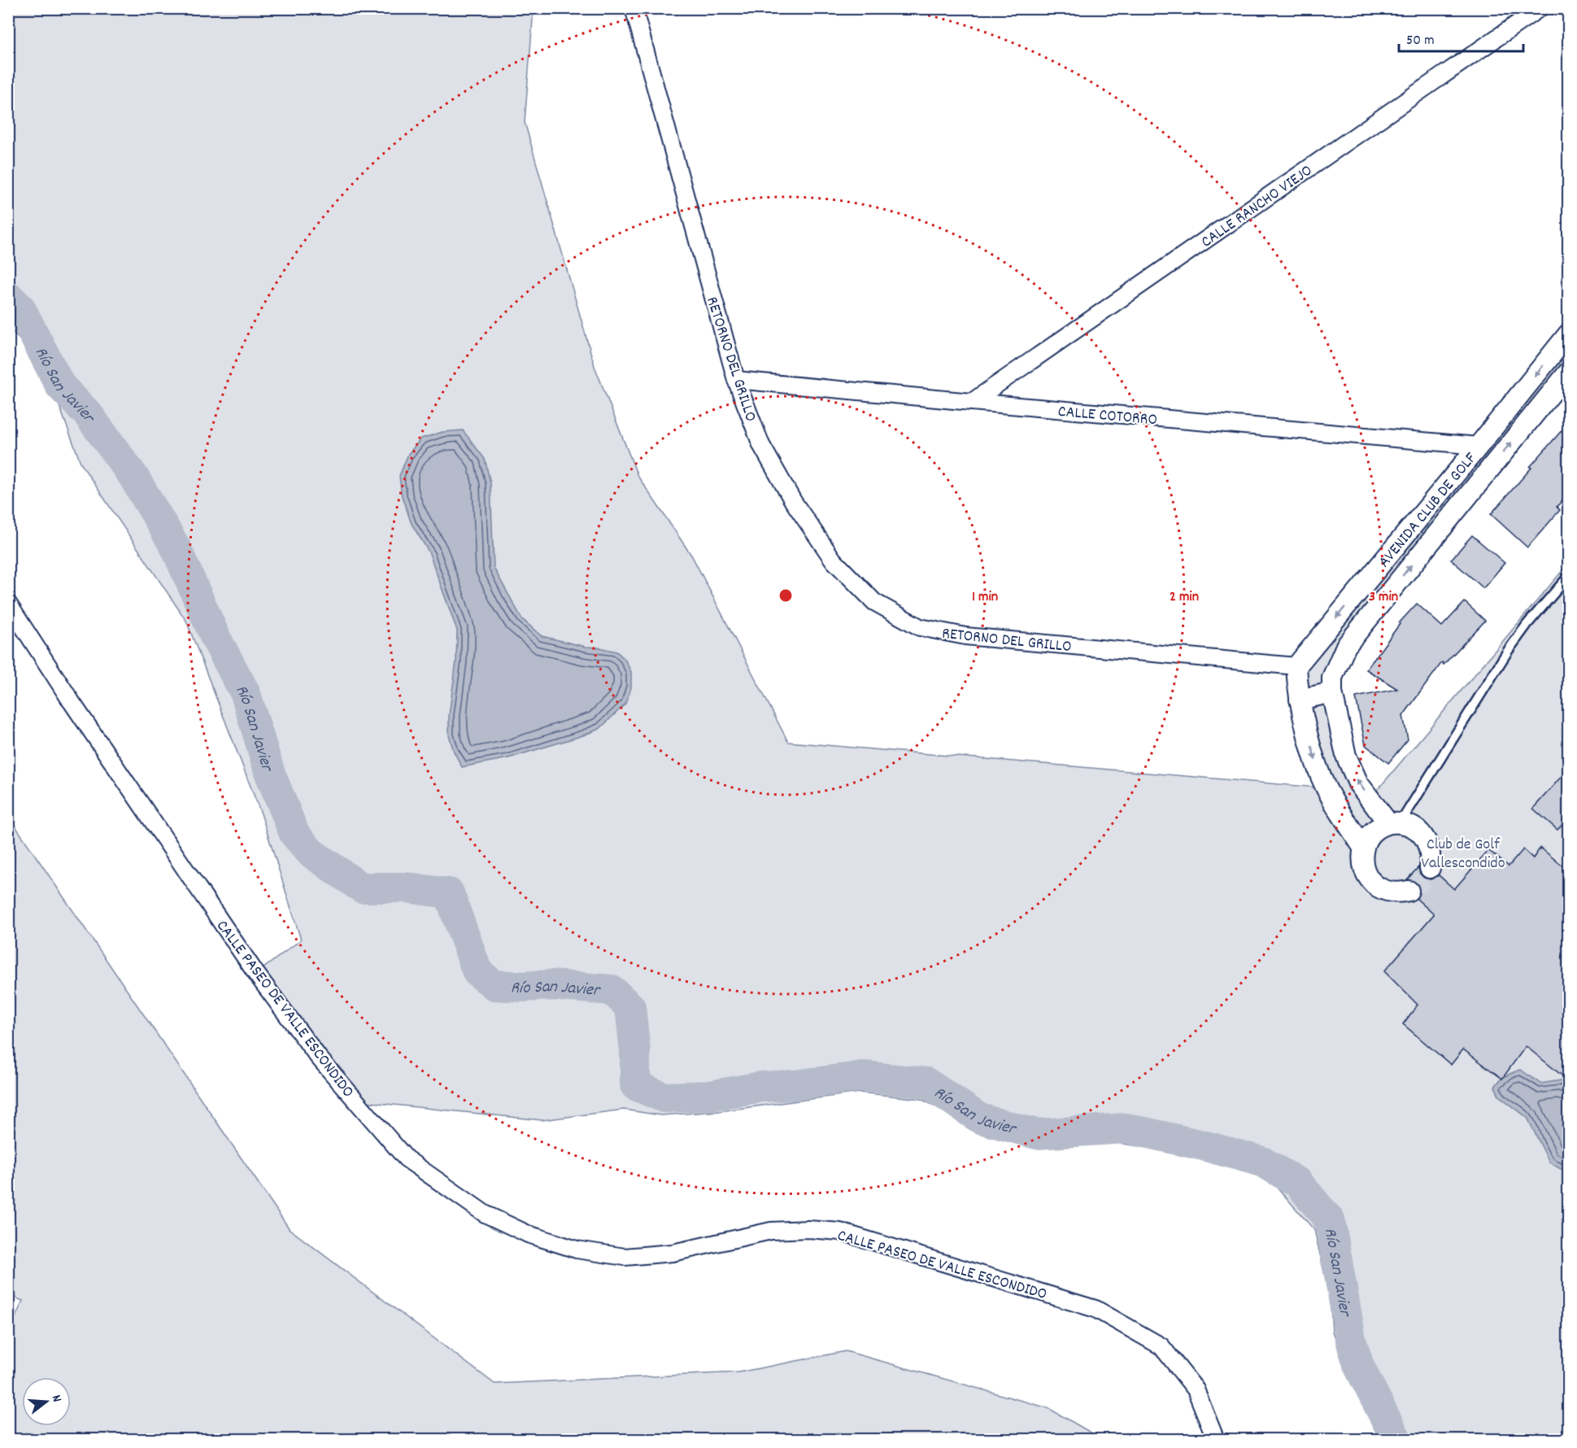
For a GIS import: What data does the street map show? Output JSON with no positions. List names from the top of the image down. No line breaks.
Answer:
{"streets":{"street":["CALLE RANCHO VIEJO","RETORNO DEL GRILLO","CALLE COTORRO","AVENIDA CLUB DE GOLF","CALLE PASEO DE VALLE ESCONDIDO"]},"crossings":[["CALLE RANCHO VIEJO","CALLE COTORRO"],["RETORNO DEL GRILLO","CALLE COTORRO"],["RETORNO DEL GRILLO","AVENIDA CLUB DE GOLF"],["CALLE COTORRO","AVENIDA CLUB DE GOLF"]],"water":["Río San Javier"],"parks":["Club de Golf Vallescondido"],"scale_bar":"50 m","north":"right","rings":["1 min","2 min","3 min"]}
